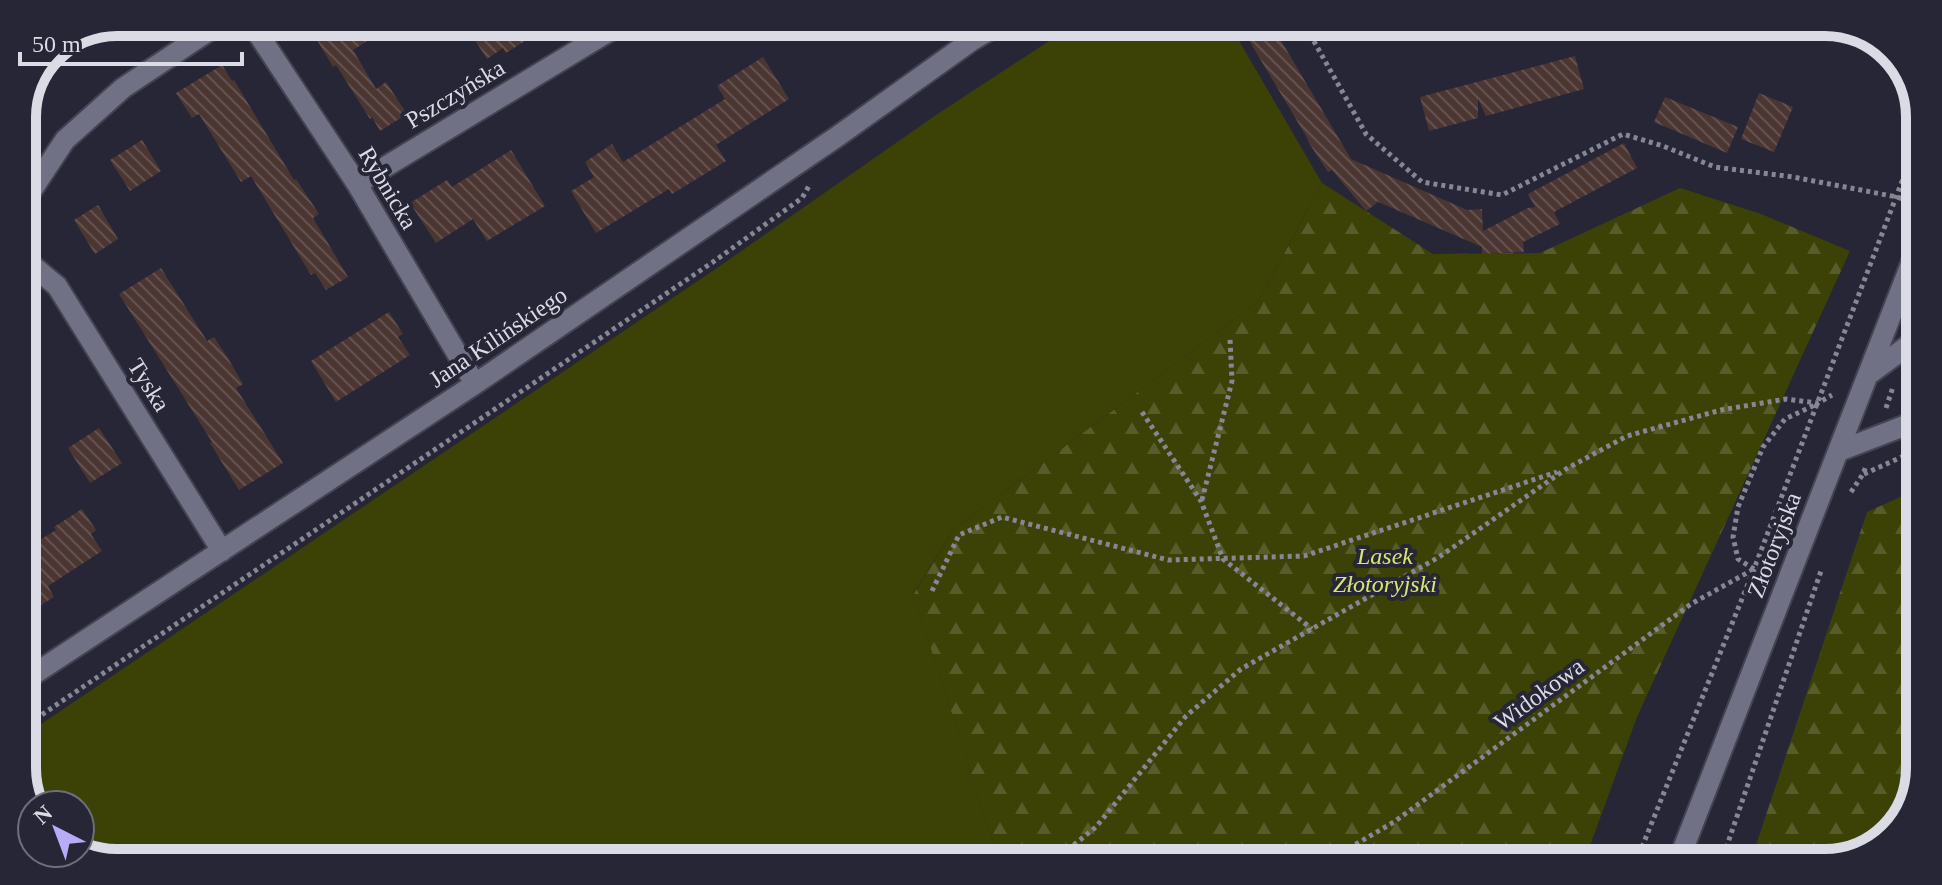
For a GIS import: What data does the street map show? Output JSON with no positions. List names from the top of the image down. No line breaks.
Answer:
{"streets":{"street":["Pszczyńska","Rybnicka","Jana Kilińskiego","Tyska","Złotoryjska"],"path":["Widokowa"]},"crossings":[["Pszczyńska","Rybnicka"],["Rybnicka","Jana Kilińskiego"],["Jana Kilińskiego","Tyska"]],"parks":["Lasek Złotoryjski"],"scale_bar":"50 m","north":"top left"}
